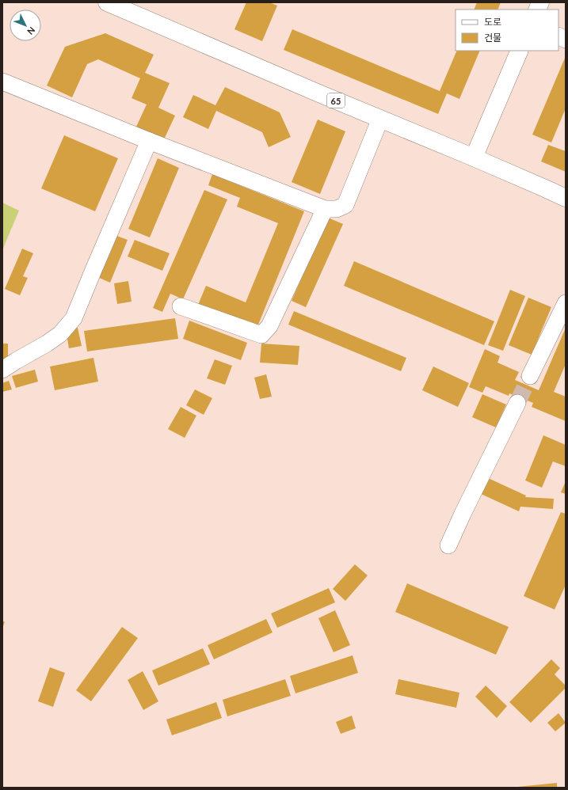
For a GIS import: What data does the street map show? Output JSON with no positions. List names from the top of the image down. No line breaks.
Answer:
{"streets":{"main road":["65"]},"legend":["도로","건물"],"north":"bottom right"}
